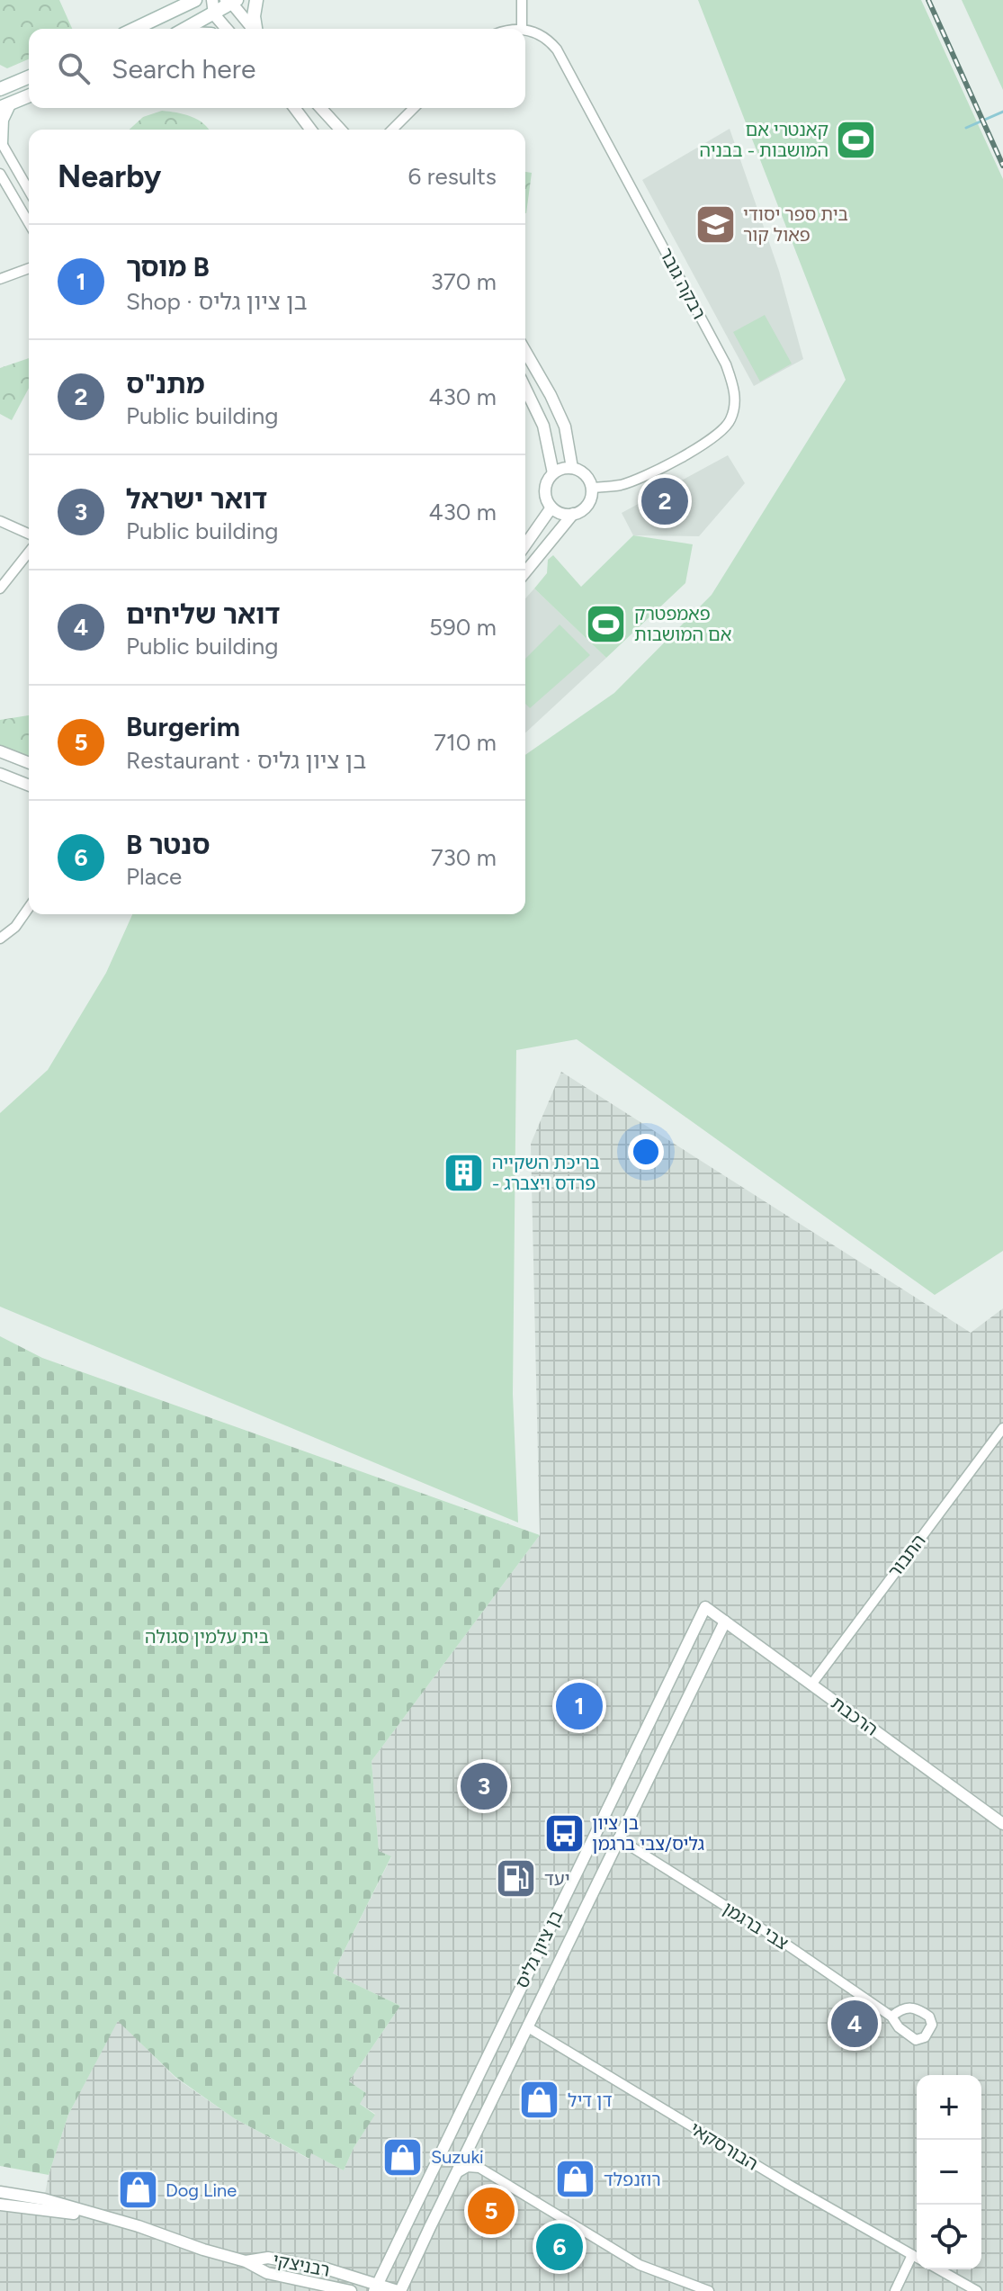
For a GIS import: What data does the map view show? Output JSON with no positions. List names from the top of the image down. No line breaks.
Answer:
{"streets":{"street":["רבקה גובר","התבור","הרכבת","צבי ברגמן","בן ציון גליס","הבורסקאי","רבניצקי"]},"crossings":[["התבור","הרכבת"],["הרכבת","בן ציון גליס"],["צבי ברגמן","בן ציון גליס"],["בן ציון גליס","הבורסקאי"],["בן ציון גליס","רבניצקי"]],"parks":["בית עלמין סגולה"],"places":{"sports":["קאנטרי אם המושבות - בבניה","פאמפטרק אם המושבות"],"school or university":["בית ספר יסודי פאול קור"],"building":["בריכת השקייה - פרדס ויצברג"],"bus stop":["בן ציון גליס/צבי ברגמן"],"fuel station":["יעד"],"shop":["דן דיל","Suzuki","רוזנפלד","Dog Line"]},"page":{"search":"Search here","heading":["Nearby","6 results"],"list":[{"mark":"1","name":"מוסך B","note":"Shop · בן ציון גליס","value":"370 m"},{"mark":"2","name":"מתנ\"ס","note":"Public building","value":"430 m"},{"mark":"3","name":"דואר ישראל","note":"Public building","value":"430 m"},{"mark":"4","name":"דואר שליחים","note":"Public building","value":"590 m"},{"mark":"5","name":"Burgerim","note":"Restaurant · בן ציון גליס","value":"710 m"},{"mark":"6","name":"B סנטר","note":"Place","value":"730 m"}],"pins":["2","1","3","4","5","6"],"map_buttons":["+","−"]}}
